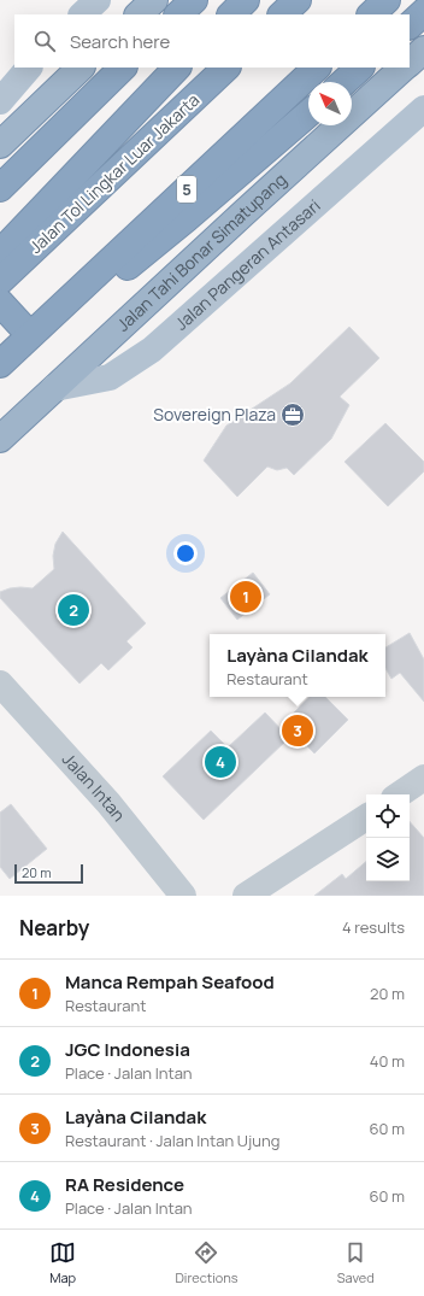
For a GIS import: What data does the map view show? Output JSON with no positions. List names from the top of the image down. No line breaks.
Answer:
{"streets":{"highway":["Jalan Tol Lingkar Luar Jakarta","5","Jalan Tahi Bonar Simatupang"],"main road":["Jalan Pangeran Antasari"],"street":["Jalan Intan"]},"crossings":[["Jalan Tahi Bonar Simatupang","Jalan Pangeran Antasari"]],"places":{"office":["Sovereign Plaza"]},"scale_bar":"20 m","north":"top left","page":{"search":"Search here","pins":["1","2","3","4"],"popup":["Layàna Cilandak","Restaurant"],"scale":"20 m","heading":["Nearby","4 results"],"list":[{"mark":"1","name":"Manca Rempah Seafood","note":"Restaurant","value":"20 m"},{"mark":"2","name":"JGC Indonesia","note":"Place · Jalan Intan","value":"40 m"},{"mark":"3","name":"Layàna Cilandak","note":"Restaurant · Jalan Intan Ujung","value":"60 m"},{"mark":"4","name":"RA Residence","note":"Place · Jalan Intan","value":"60 m"}],"nav":["Map","Directions","Saved"]}}
